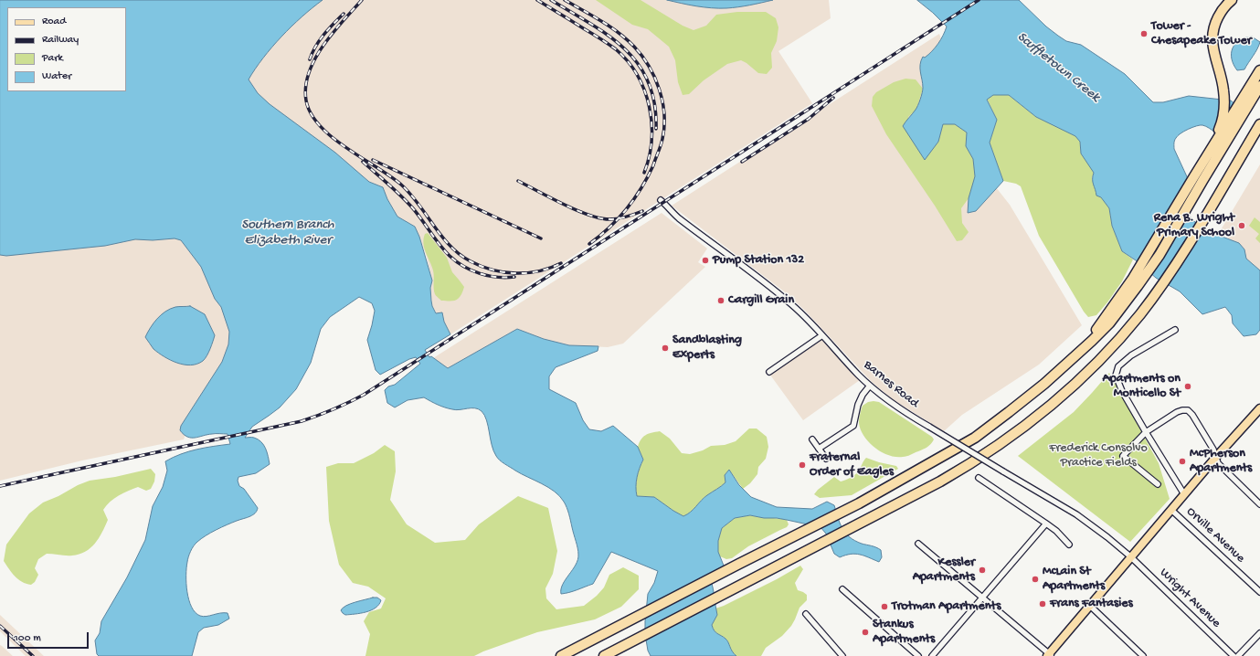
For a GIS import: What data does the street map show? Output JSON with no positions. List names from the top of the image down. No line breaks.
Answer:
{"streets":{"street":["Barnes Road","Orville Avenue","Wright Avenue"]},"crossings":[["Barnes Road","Wright Avenue"]],"water":["Scuffletown Creek","Southern Branch Elizabeth River"],"parks":["Frederick Consolvo Practice Fields"],"places":["Tower - Chesapeake Tower","Rena B. Wright Primary School","Pump Station 132","Cargill Grain","Sandblasting Experts","Apartments on Monticello St","McPherson Apartments","Fraternal Order of Eagles","Kessler Apartments","McLain St Apartments","Frans Fantasies","Trotman Apartments","Stankus Apartments"],"legend":["Road","Railway","Park","Water"],"scale_bar":"100 m"}
